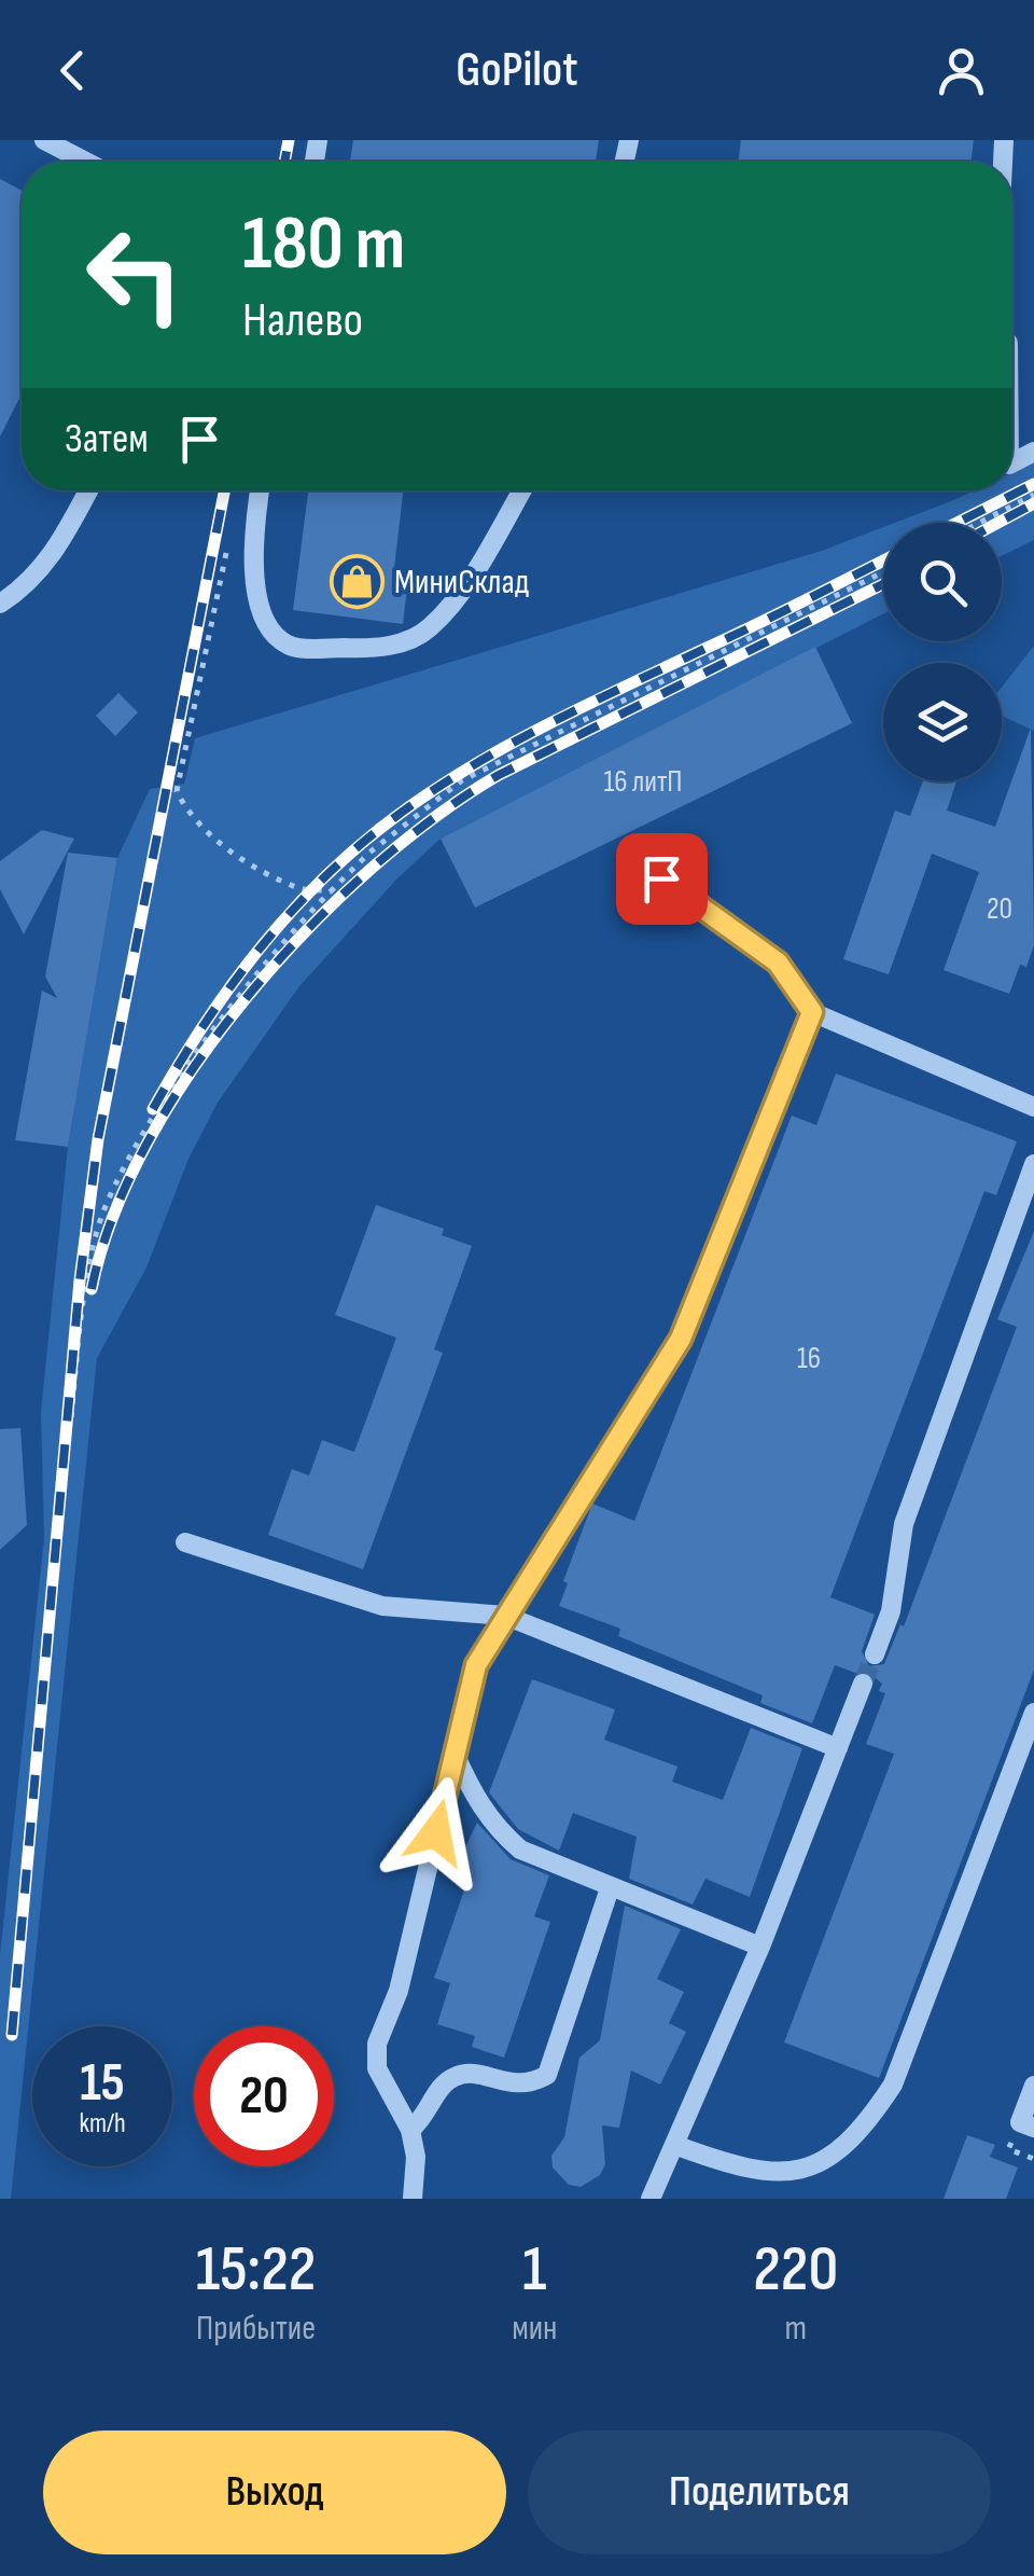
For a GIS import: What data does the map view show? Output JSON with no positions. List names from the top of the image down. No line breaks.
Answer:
{"places":{"shop":["МиниСклад"]},"house_numbers":["16 литП","20","16"],"page":{"header":"GoPilot","turn":["180 m","Налево"],"then":"Затем","speed":"15 km/h","limit":"20","eta":["15:22","Прибытие","1","мин","220","m"],"buttons":["Выход","Поделиться"]}}
